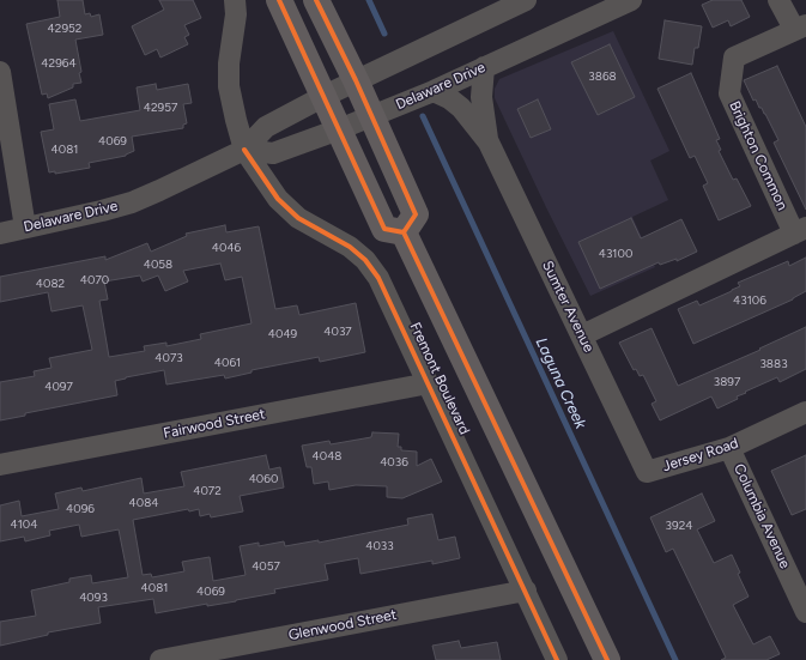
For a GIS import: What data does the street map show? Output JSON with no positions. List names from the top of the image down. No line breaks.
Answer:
{"streets":{"main road":["Fremont Boulevard"],"street":["Delaware Drive","Brighton Common","Sumter Avenue","Fairwood Street","Jersey Road","Columbia Avenue","Glenwood Street"]},"crossings":[["Delaware Drive","Sumter Avenue"],["Delaware Drive","Fremont Boulevard"],["Brighton Common","Sumter Avenue"],["Sumter Avenue","Jersey Road"],["Fremont Boulevard","Fairwood Street"],["Fremont Boulevard","Glenwood Street"],["Jersey Road","Columbia Avenue"]],"water":["Laguna Creek"],"house_numbers":["42952","42964","3868","42957","4069","4081","4046","43100","4058","4070","4082","43106","4037","4049","4073","4061","3883","3897","4097","4048","4036","4060","4072","4084","4096","4104","3924","4033","4057","4081","4069","4093"]}
